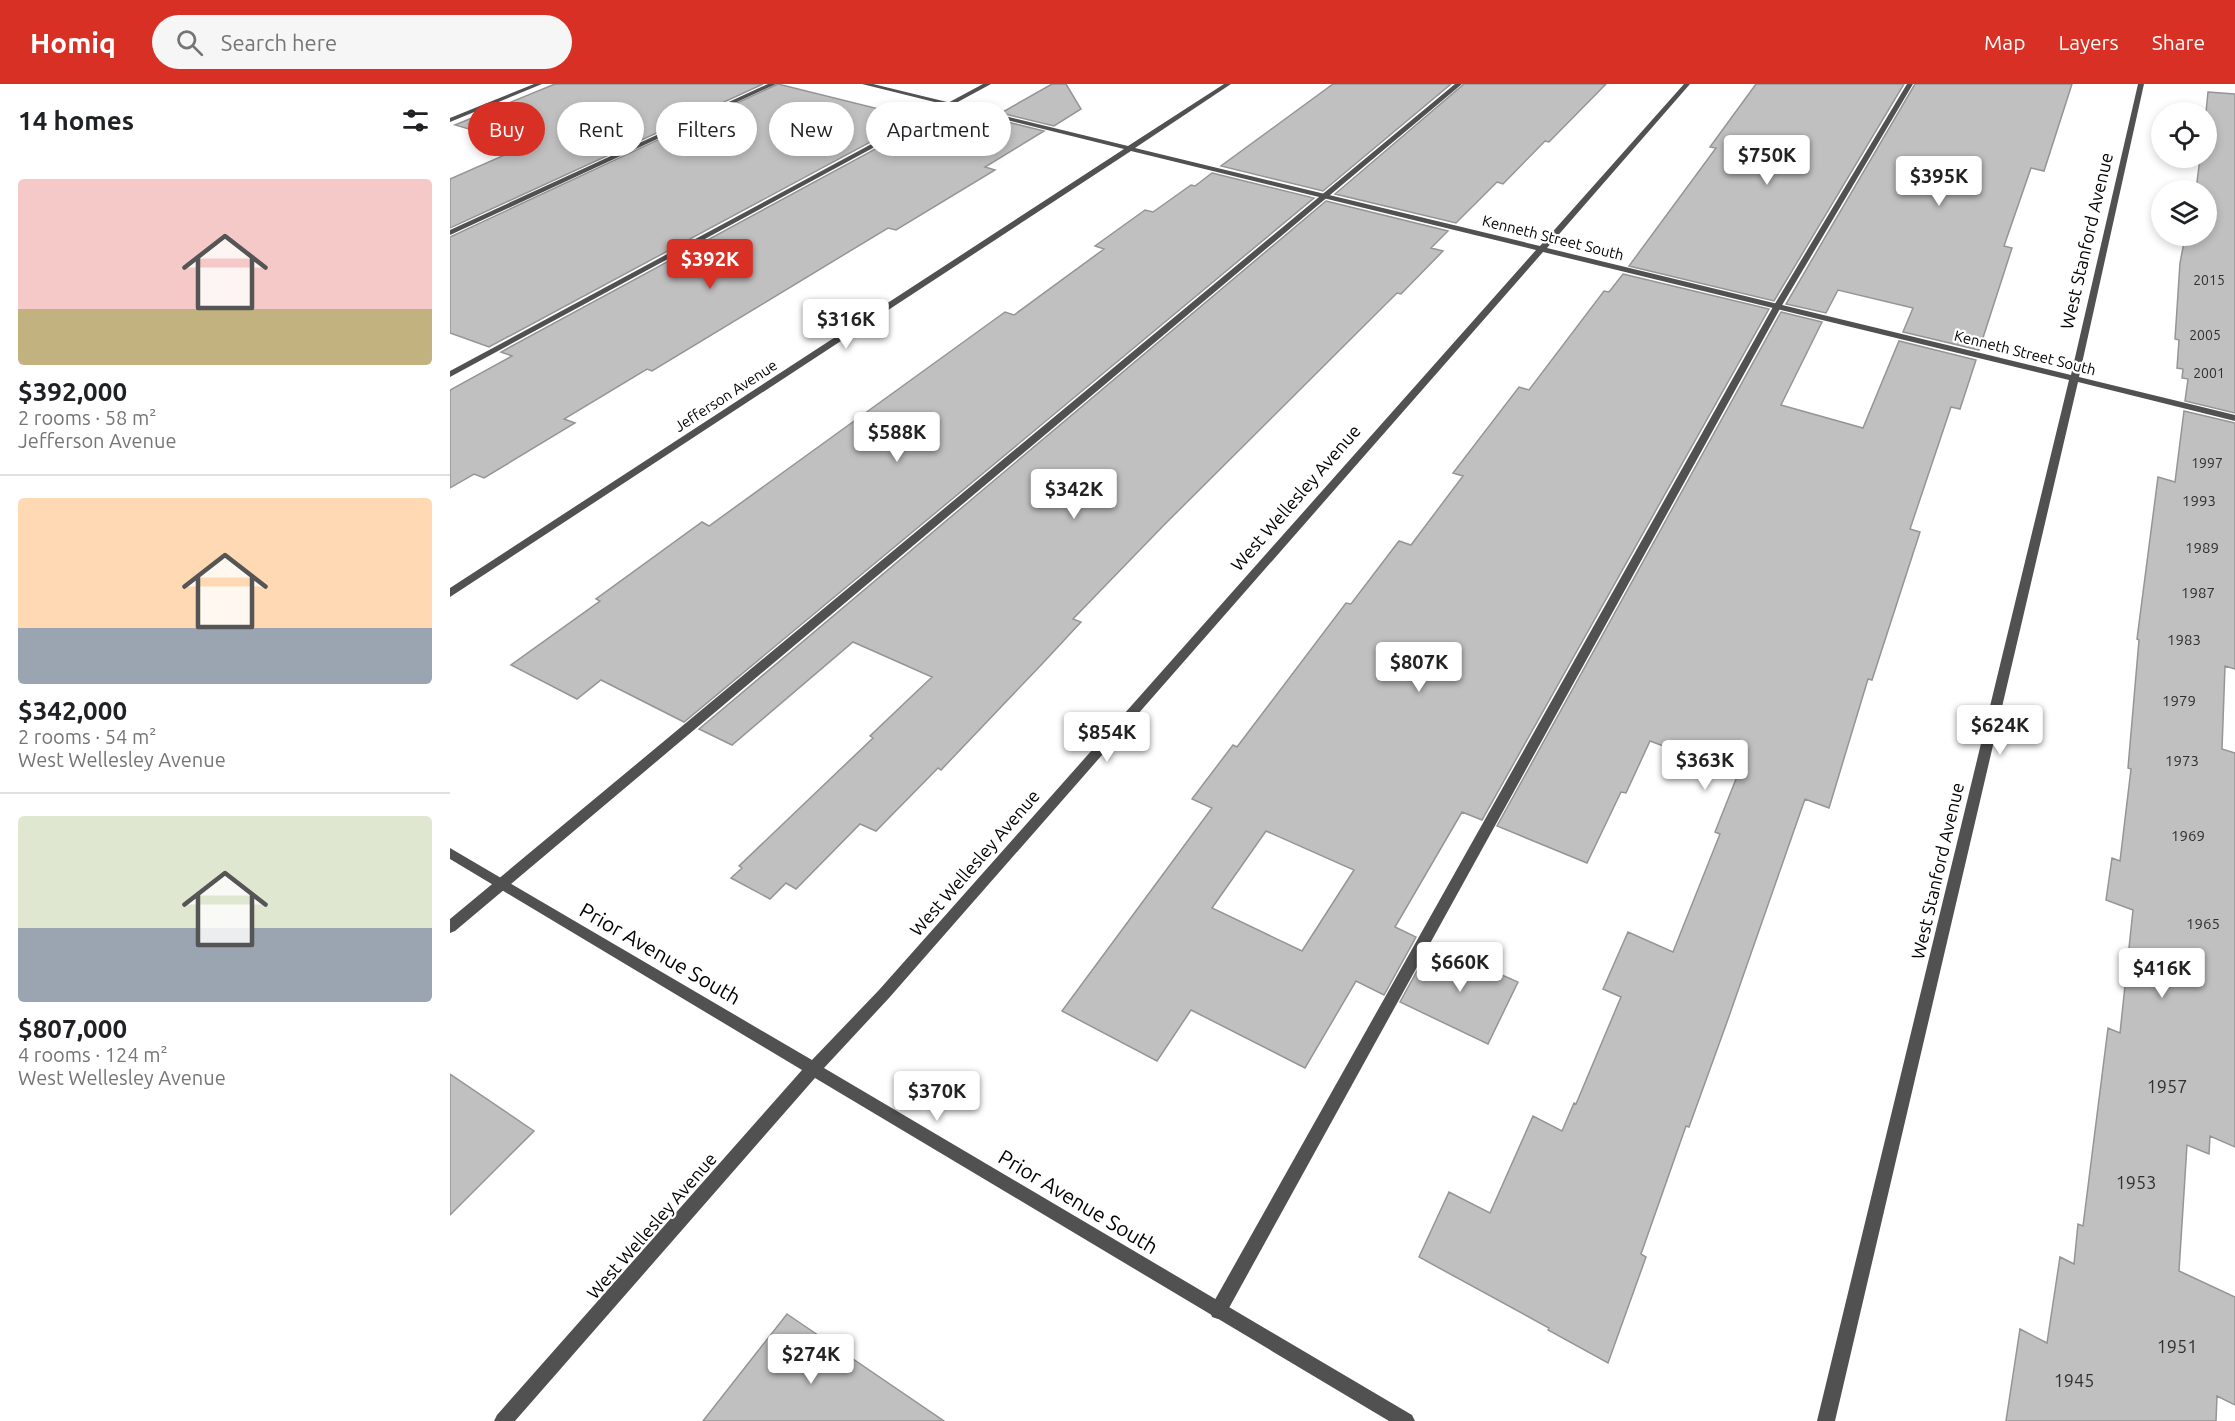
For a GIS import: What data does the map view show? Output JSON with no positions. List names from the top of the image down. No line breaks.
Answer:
{"streets":{"street":["Kenneth Street South","West Stanford Avenue","Jefferson Avenue","West Wellesley Avenue","Prior Avenue South"]},"crossings":[["Kenneth Street South","West Stanford Avenue"],["Kenneth Street South","Jefferson Avenue"],["Kenneth Street South","West Wellesley Avenue"],["West Wellesley Avenue","Prior Avenue South"]],"house_numbers":["2015","2005","2001","1997","1993","1989","1987","1983","1979","1973","1969","1965","1957","1953","1951","1945"],"page":{"header":"Homiq","search":"Search here","nav":["Map","Layers","Share"],"heading":"14 homes","chip":["Buy","Rent","Filters","New","Apartment"],"price":["$750K","$395K","$392K","$316K","$588K","$342K","$807K","$624K","$854K","$363K","$660K","$416K","$370K","$274K"],"list":[{"name":"$392,000","note":"2 rooms · 58 m² · Jefferson Avenue"},{"name":"$342,000","note":"2 rooms · 54 m² · West Wellesley Avenue"},{"name":"$807,000","note":"4 rooms · 124 m² · West Wellesley Avenue"}]}}
